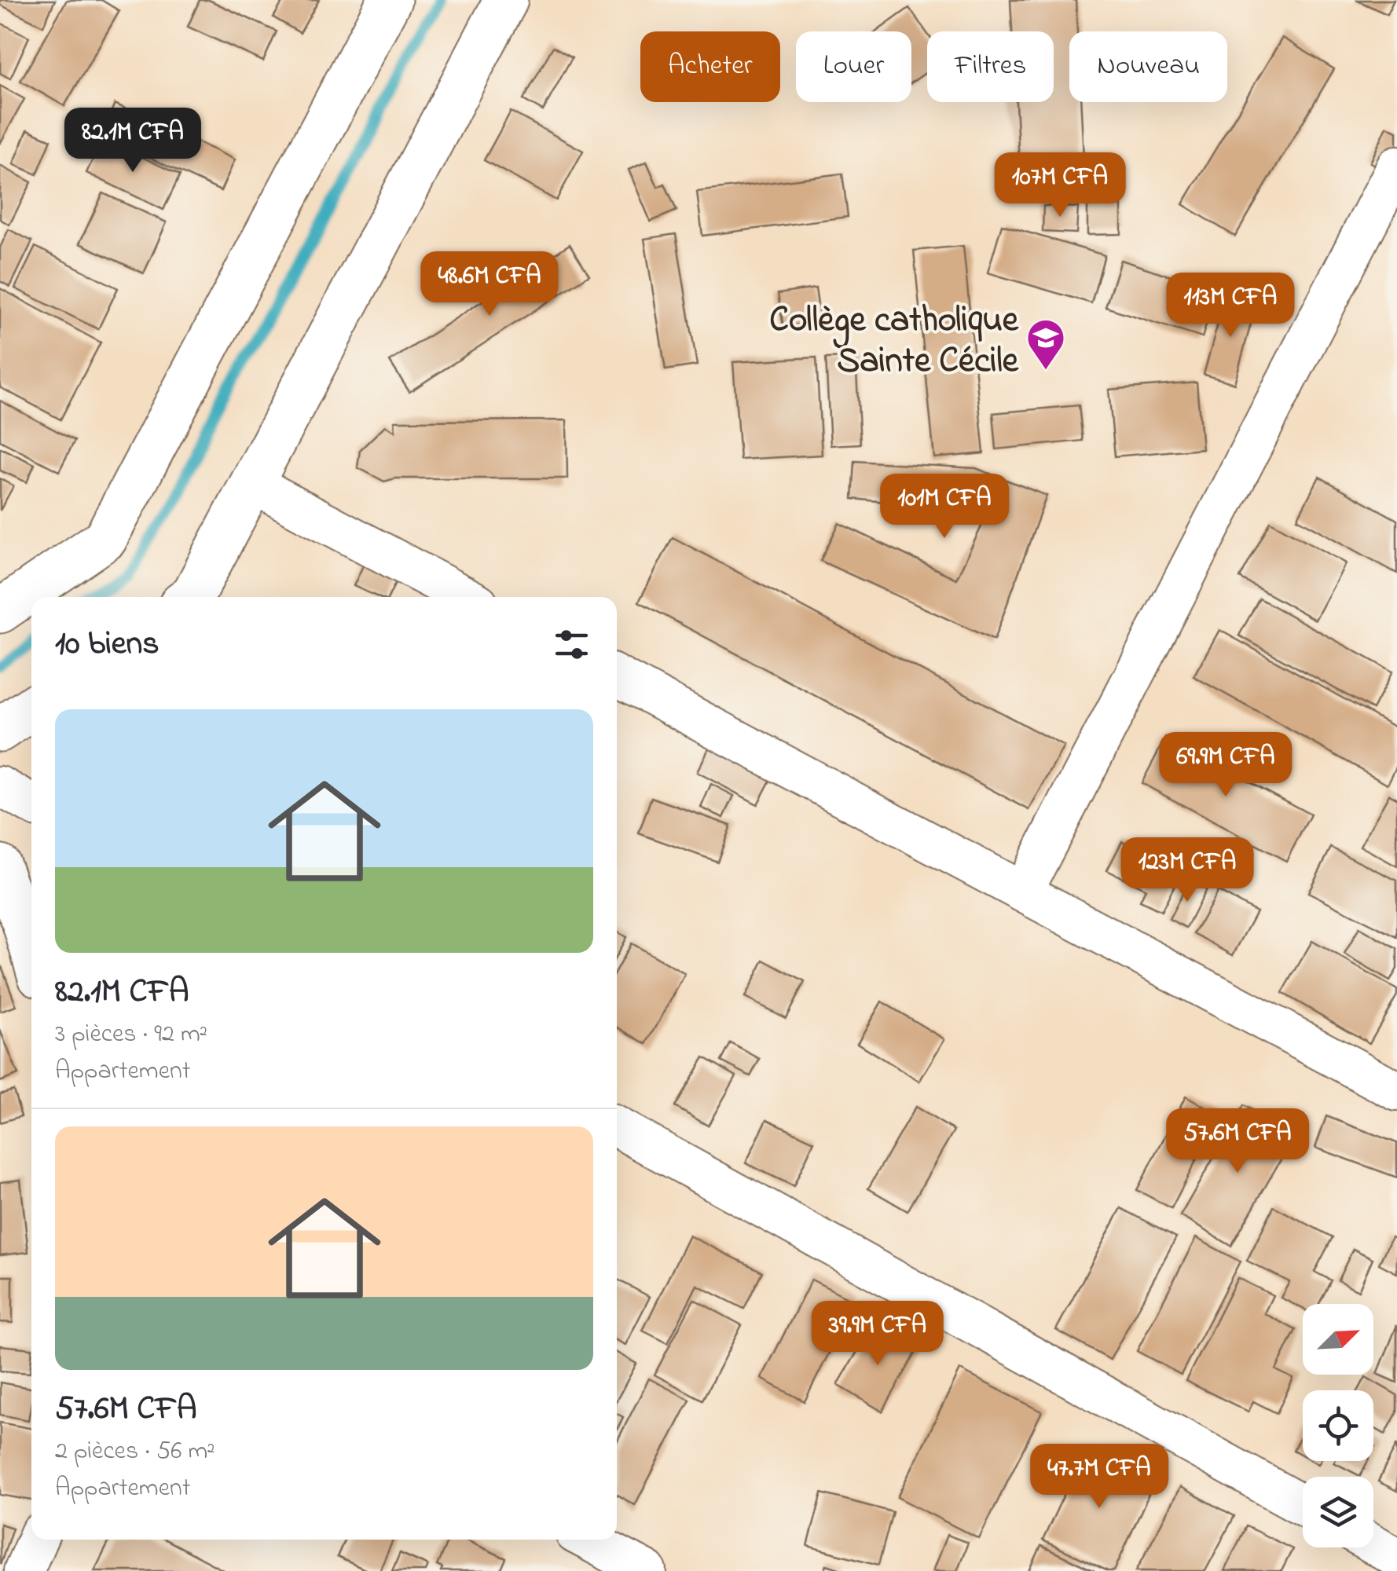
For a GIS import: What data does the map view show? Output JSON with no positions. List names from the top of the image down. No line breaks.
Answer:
{"places":{"school or university":["Collège catholique Sainte Cécile"]},"north":"top right","page":{"chip":["Acheter","Louer","Filtres","Nouveau"],"price":["82.1M CFA","107M CFA","48.6M CFA","113M CFA","101M CFA","69.9M CFA","123M CFA","57.6M CFA","39.9M CFA","47.7M CFA"],"heading":"10 biens","list":[{"name":"82.1M CFA","note":"3 pièces · 92 m² · Appartement"},{"name":"57.6M CFA","note":"2 pièces · 56 m² · Appartement"}]}}
